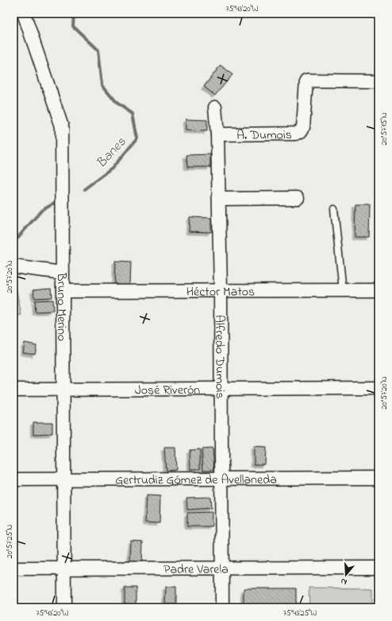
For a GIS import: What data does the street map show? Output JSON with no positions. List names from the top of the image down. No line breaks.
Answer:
{"streets":{"street":["A. Dumois","Héctor Matos","Bruno Merino","Alfredo Dumois","José Riverón","Gertrudiz Gómez de Avellaneda","Padre Varela"]},"crossings":[["A. Dumois","Alfredo Dumois"],["Héctor Matos","Bruno Merino"],["Héctor Matos","Alfredo Dumois"],["Bruno Merino","José Riverón"],["Bruno Merino","Gertrudiz Gómez de Avellaneda"],["Bruno Merino","Padre Varela"],["Alfredo Dumois","José Riverón"],["Alfredo Dumois","Gertrudiz Gómez de Avellaneda"],["Alfredo Dumois","Padre Varela"]],"water":["Banes"],"north":"bottom","coordinates":["75°43'20\"W","20°57'15\"N","20°57'20\"N","20°57'25\"N","75°43'25\"W"]}
